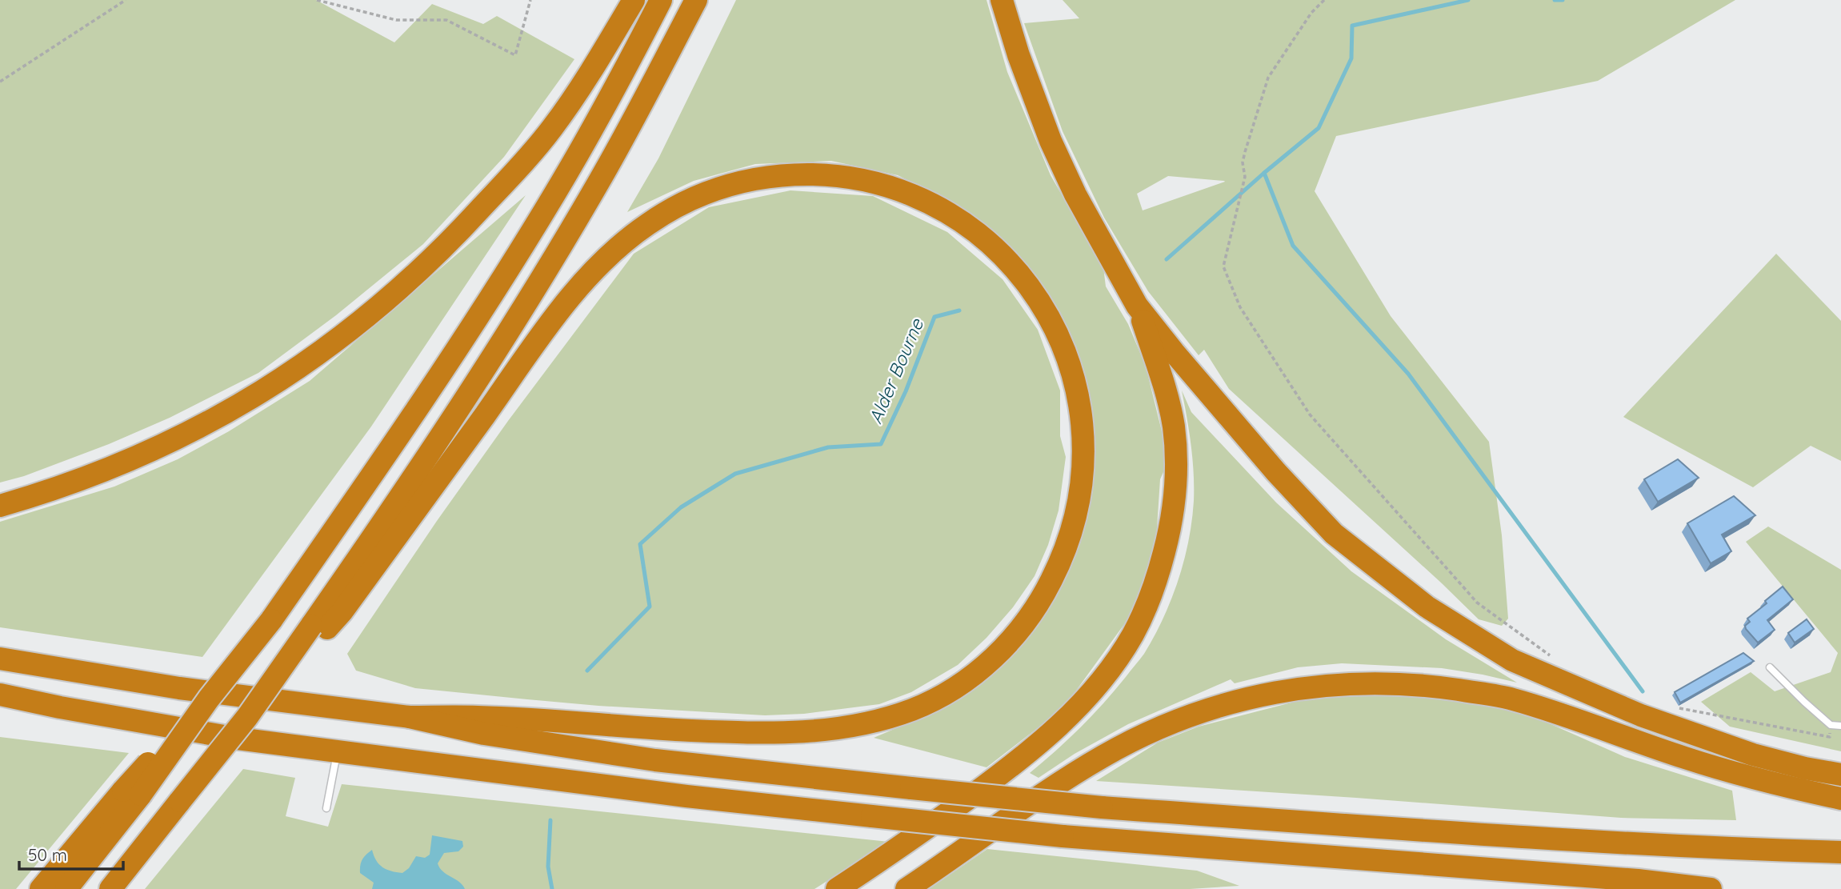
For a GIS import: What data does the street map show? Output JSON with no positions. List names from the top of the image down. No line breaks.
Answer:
{"water":["Alder Bourne"],"scale_bar":"50 m"}
